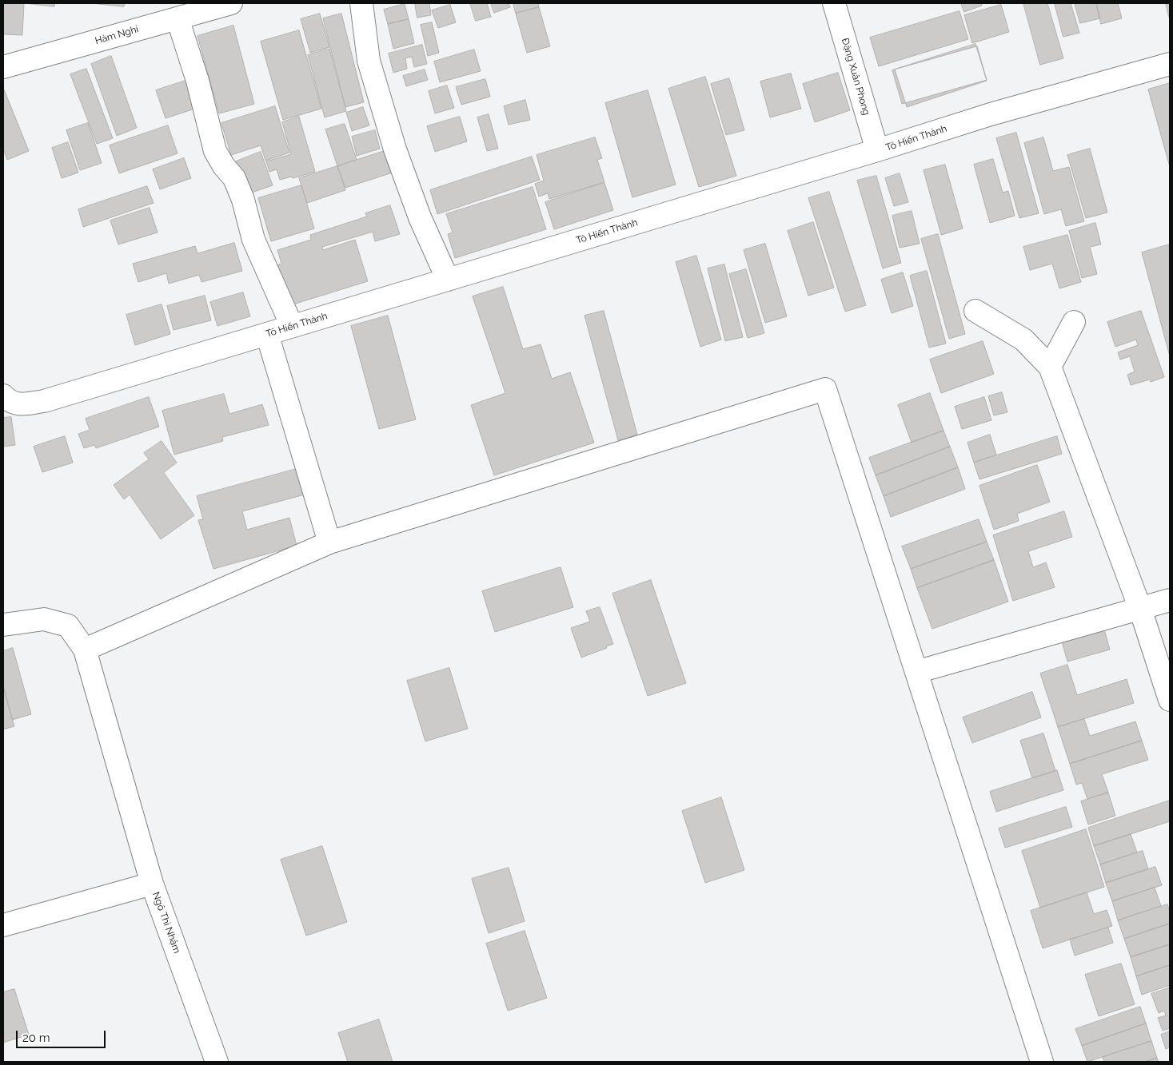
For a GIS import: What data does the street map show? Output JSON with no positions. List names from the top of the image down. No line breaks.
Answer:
{"streets":{"street":["Hàm Nghi","Đặng Xuân Phong","Tô Hiến Thành","Ngô Thì Nhậm"]},"crossings":[["Đặng Xuân Phong","Tô Hiến Thành"]],"scale_bar":"20 m"}
